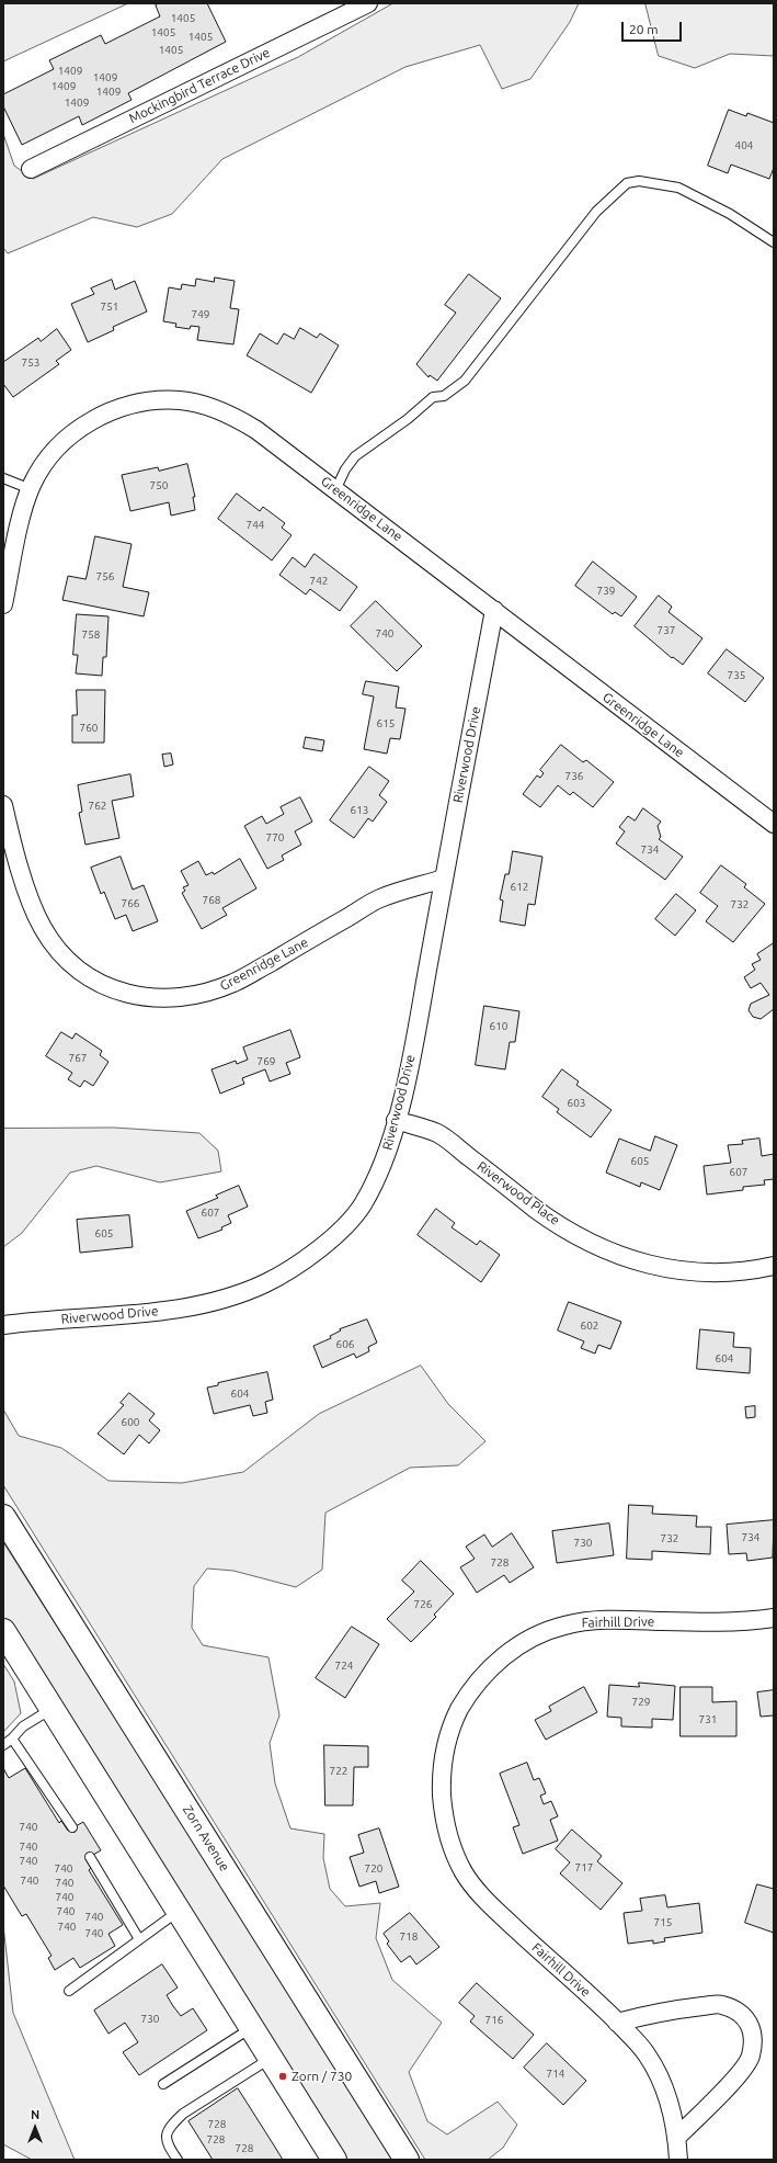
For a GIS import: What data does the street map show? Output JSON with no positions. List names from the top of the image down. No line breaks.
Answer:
{"streets":{"main road":["Zorn Avenue"],"street":["Mockingbird Terrace Drive","Greenridge Lane","Riverwood Drive","Riverwood Place","Fairhill Drive"]},"crossings":[["Greenridge Lane","Riverwood Drive"],["Riverwood Drive","Riverwood Place"]],"places":["Zorn / 730"],"house_numbers":["1405","1405","1405","1405","1409","1409","1409","1409","1409","404","751","749","753","750","744","756","742","739","737","740","758","735","615","760","736","762","613","770","734","612","768","766","732","610","767","769","603","605","607","607","605","602","606","604","604","600","734","732","730","728","726","724","729","731","722","740","740","740","717","740","720","740","740","740","740","740","715","740","740","718","730","716","714","728","728","728"],"scale_bar":"20 m","north":"top"}
